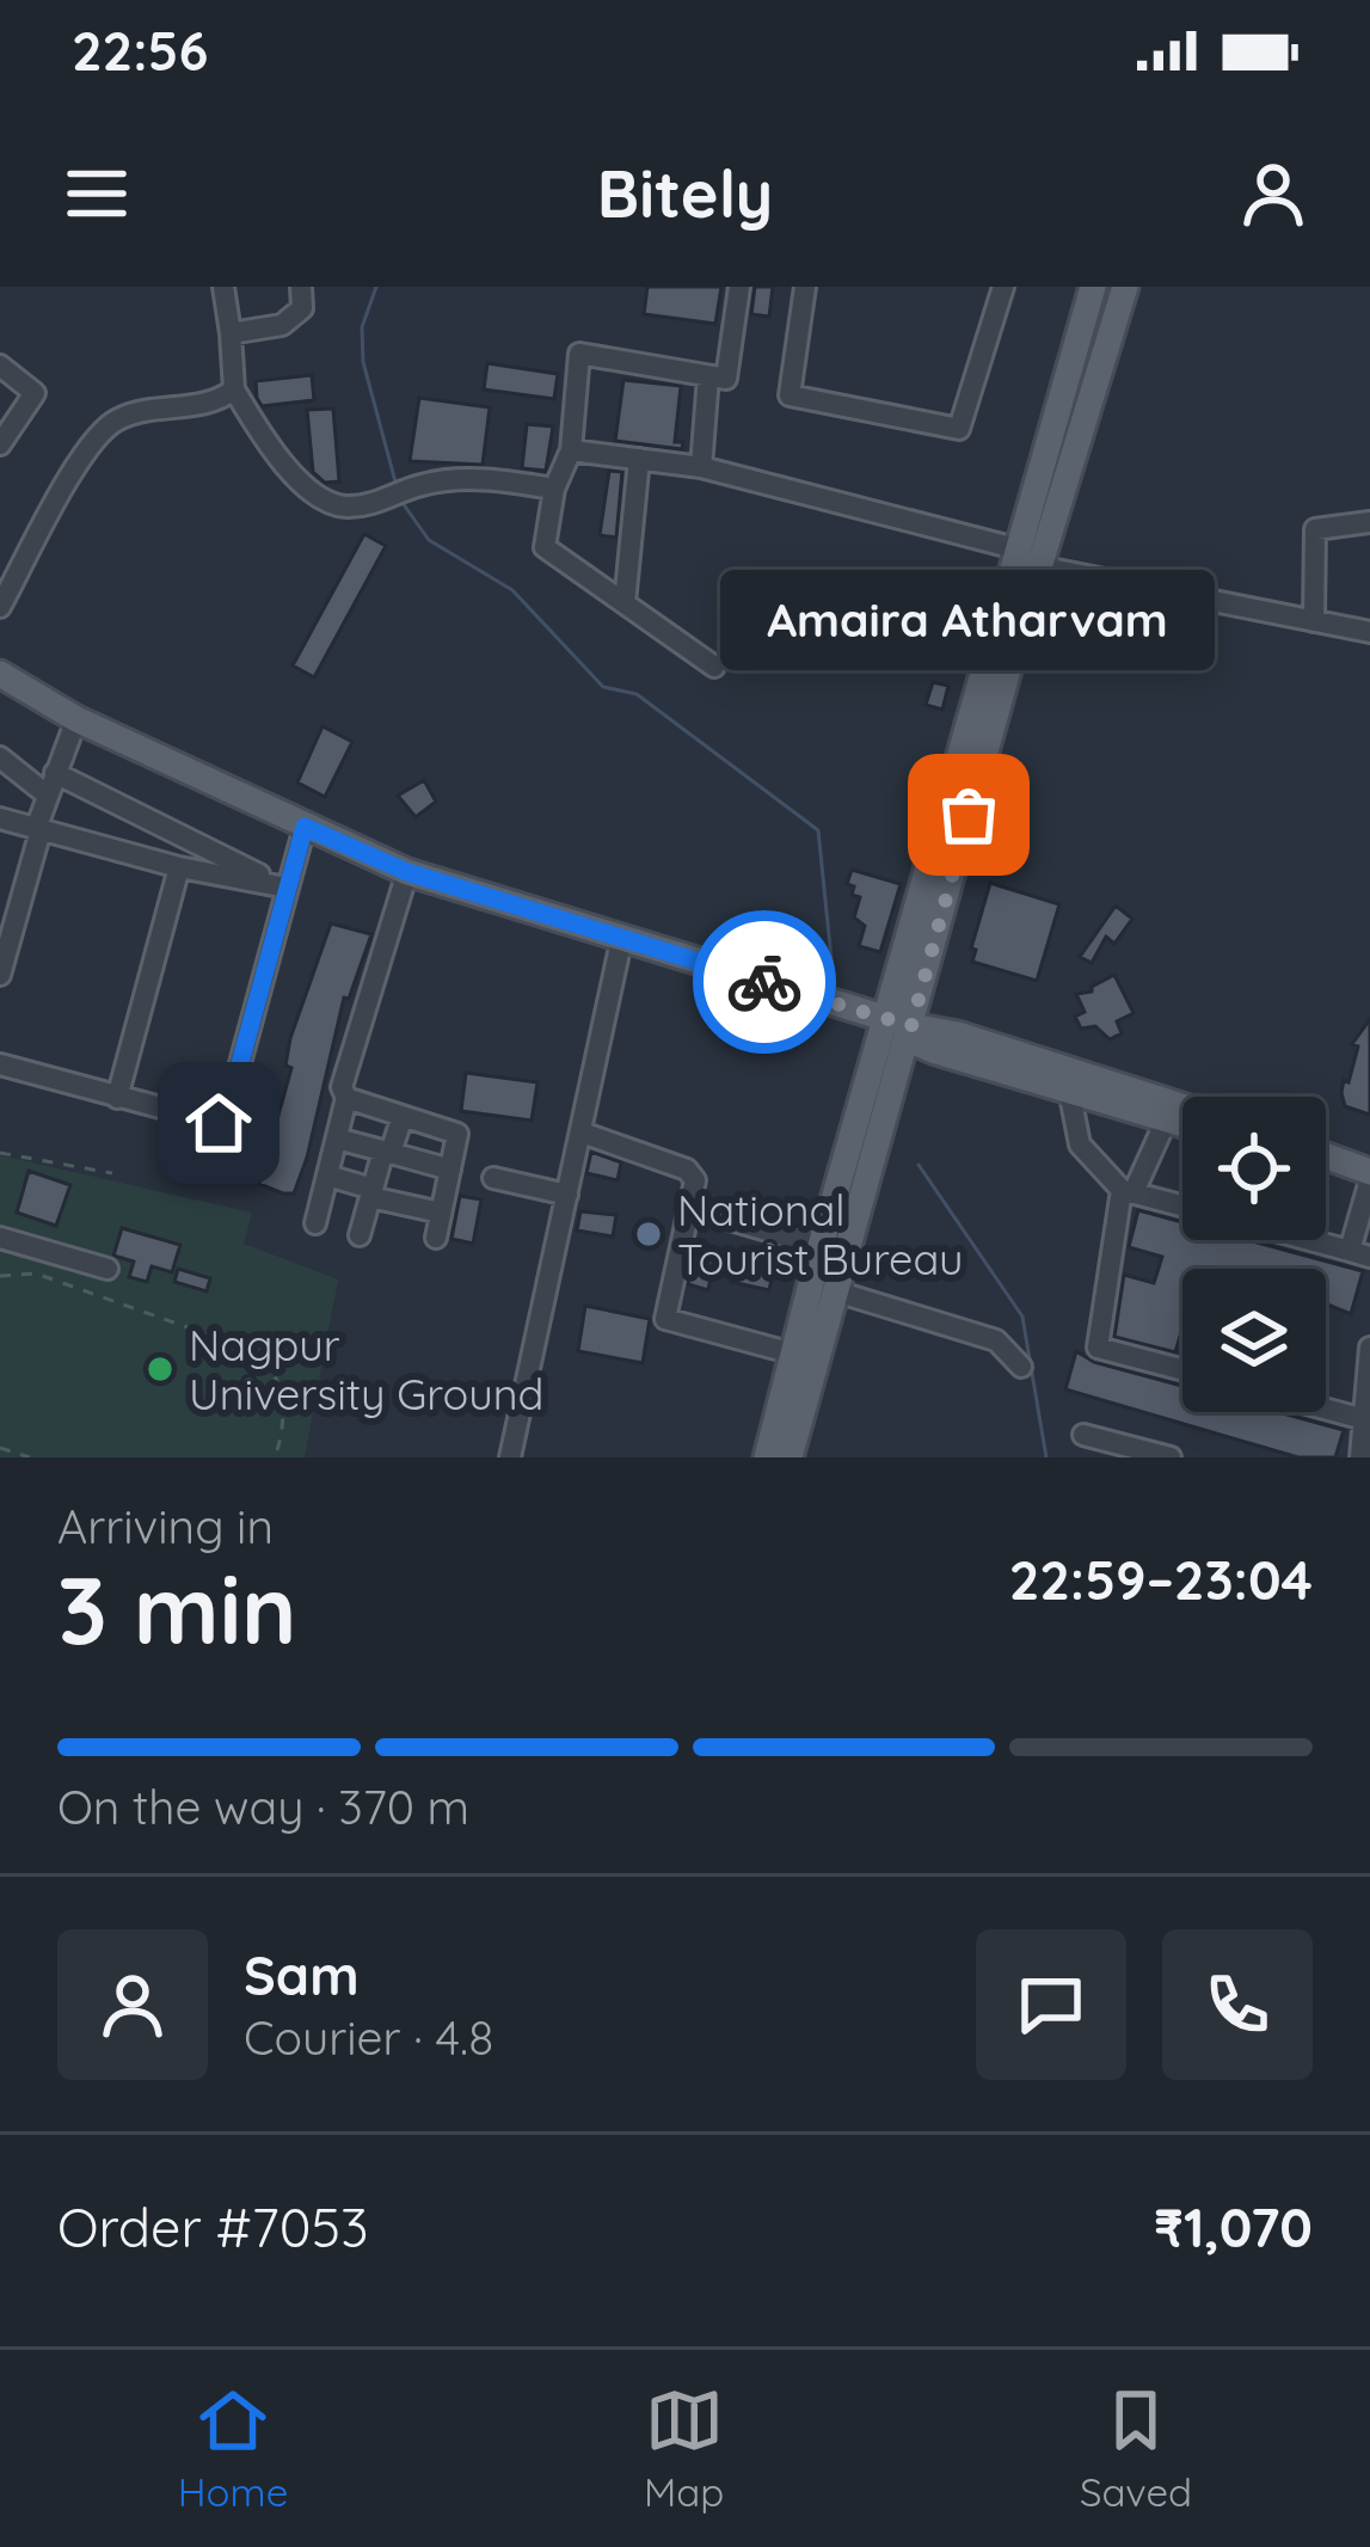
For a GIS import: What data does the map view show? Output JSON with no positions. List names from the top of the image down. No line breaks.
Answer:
{"places":["Amaira Atharvam","National Tourist Bureau","Nagpur University Ground"],"page":{"status":"22:56","header":"Bitely","bubble":"Amaira Atharvam","heading":["3 min","Arriving in","22:59–23:04"],"panel":["Sam","Courier · 4.8","Order #7053","₹1,070"],"bar":"On the way · 370 m","tabs":["Home","Map","Saved"]}}
